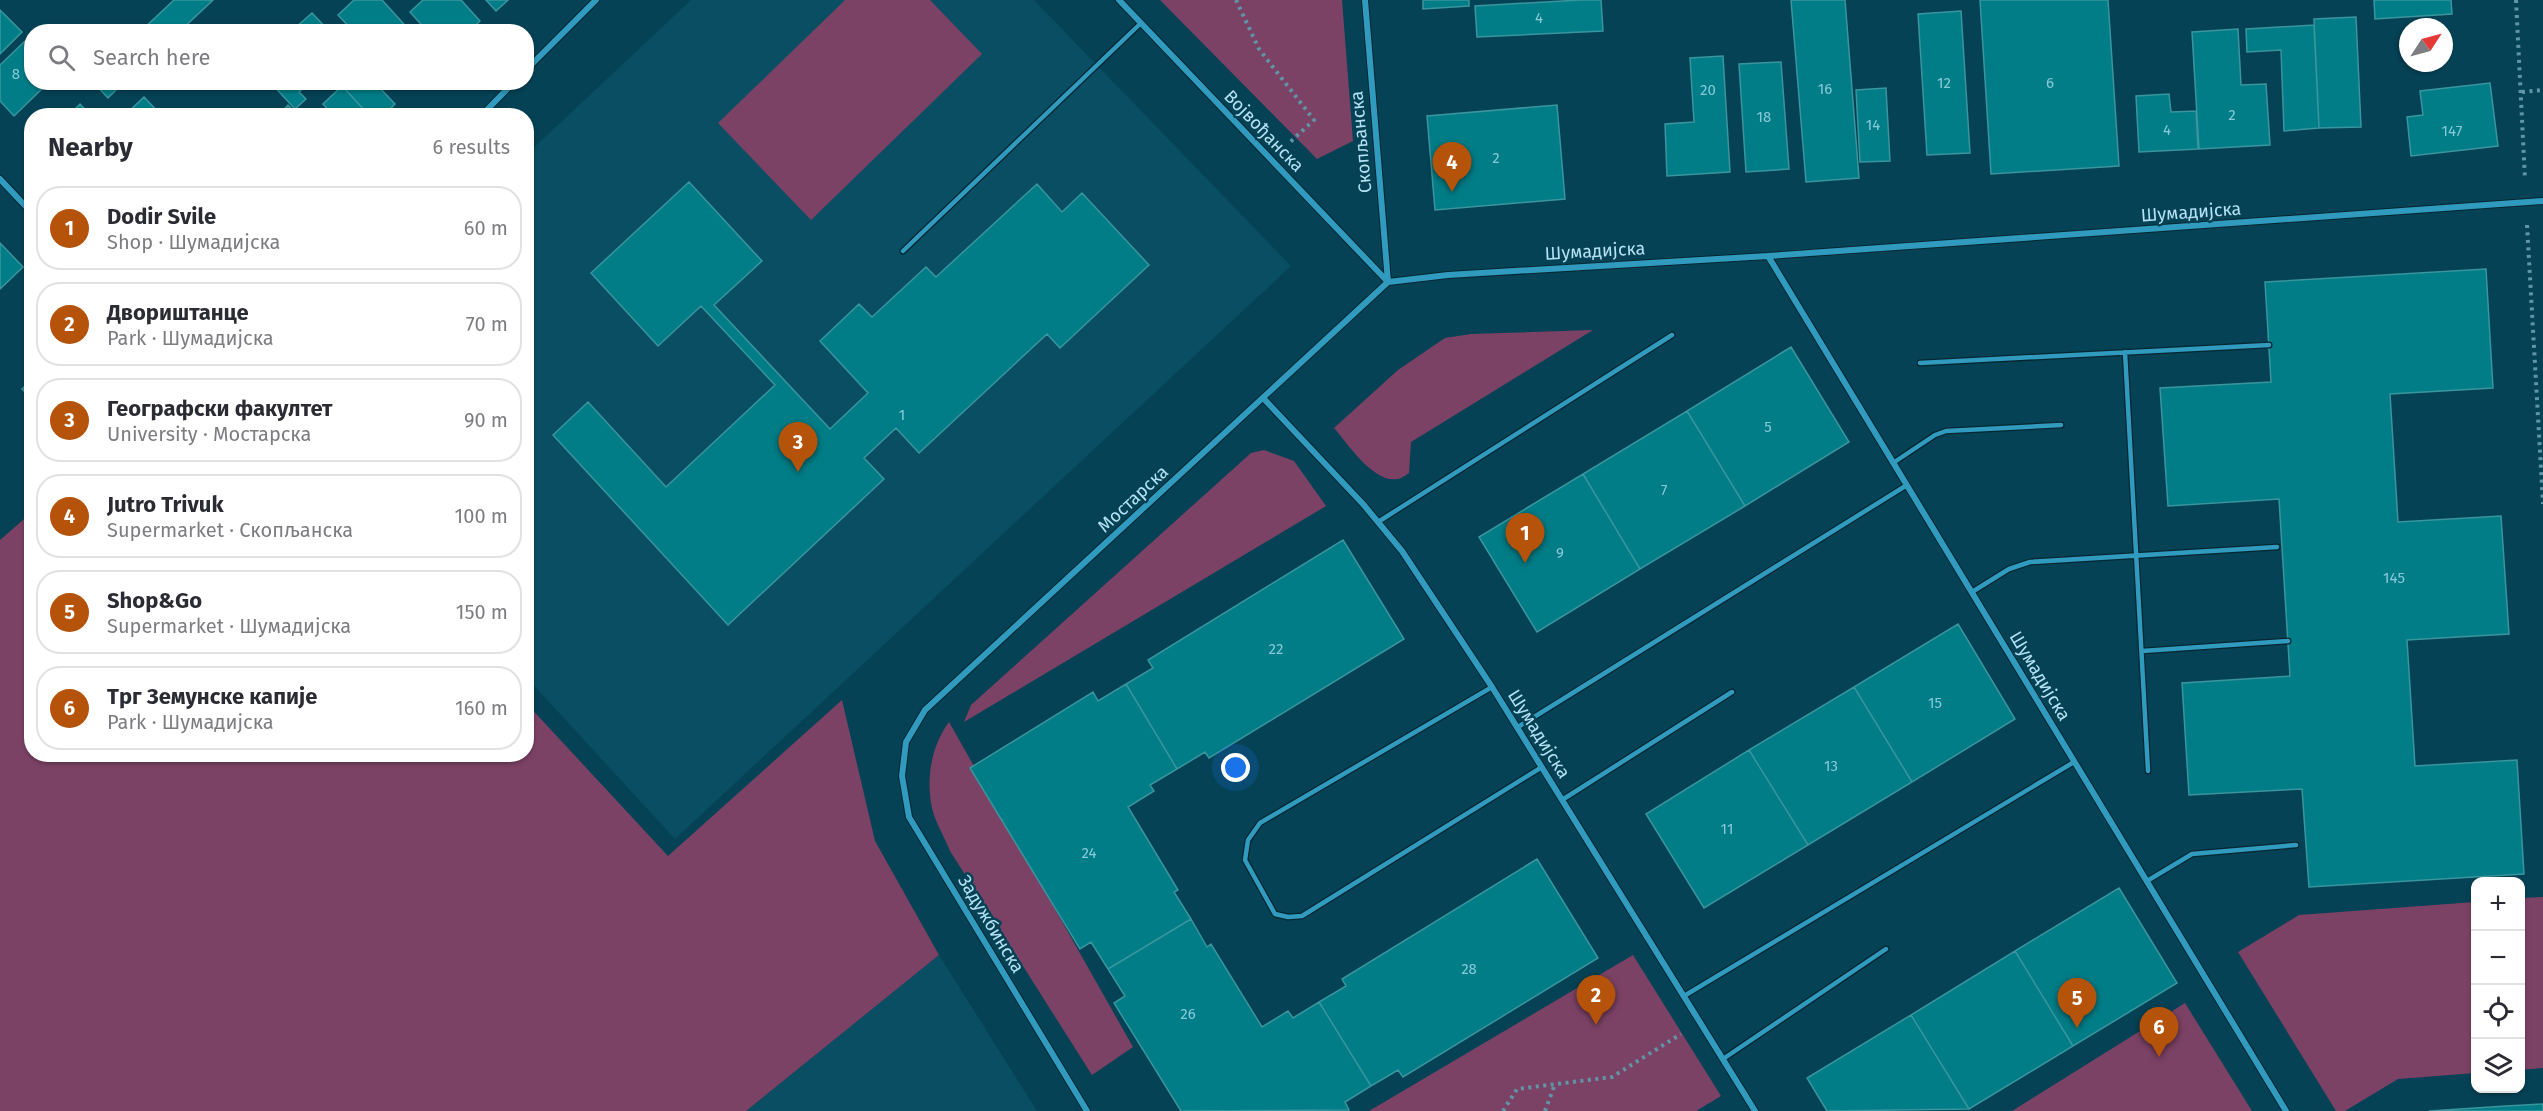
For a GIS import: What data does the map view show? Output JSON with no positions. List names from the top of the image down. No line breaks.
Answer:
{"streets":{"street":["Војвођанска","Скопљанска","Шумадијска","Мостарска","Задужбинска"]},"crossings":[["Војвођанска","Скопљанска"],["Војвођанска","Шумадијска"],["Војвођанска","Мостарска"],["Скопљанска","Шумадијска"],["Скопљанска","Мостарска"],["Шумадијска","Мостарска"],["Мостарска","Задужбинска"]],"house_numbers":["4","8","12","6","16","20","2","18","14","4","147","2","1","5","7","9","145","22","15","13","11","24","28","26"],"north":"top right","page":{"search":"Search here","heading":["Nearby","6 results"],"pins":["4","3","1","2","5","6"],"list":[{"mark":"1","name":"Dodir Svile","note":"Shop · Шумадијска","value":"60 m"},{"mark":"2","name":"Двориштанце","note":"Park · Шумадијска","value":"70 m"},{"mark":"3","name":"Географски факултет","note":"University · Мостарска","value":"90 m"},{"mark":"4","name":"Jutro Trivuk","note":"Supermarket · Скопљанска","value":"100 m"},{"mark":"5","name":"Shop&Go","note":"Supermarket · Шумадијска","value":"150 m"},{"mark":"6","name":"Трг Земунске капије","note":"Park · Шумадијска","value":"160 m"}],"map_buttons":["+","−"]}}
